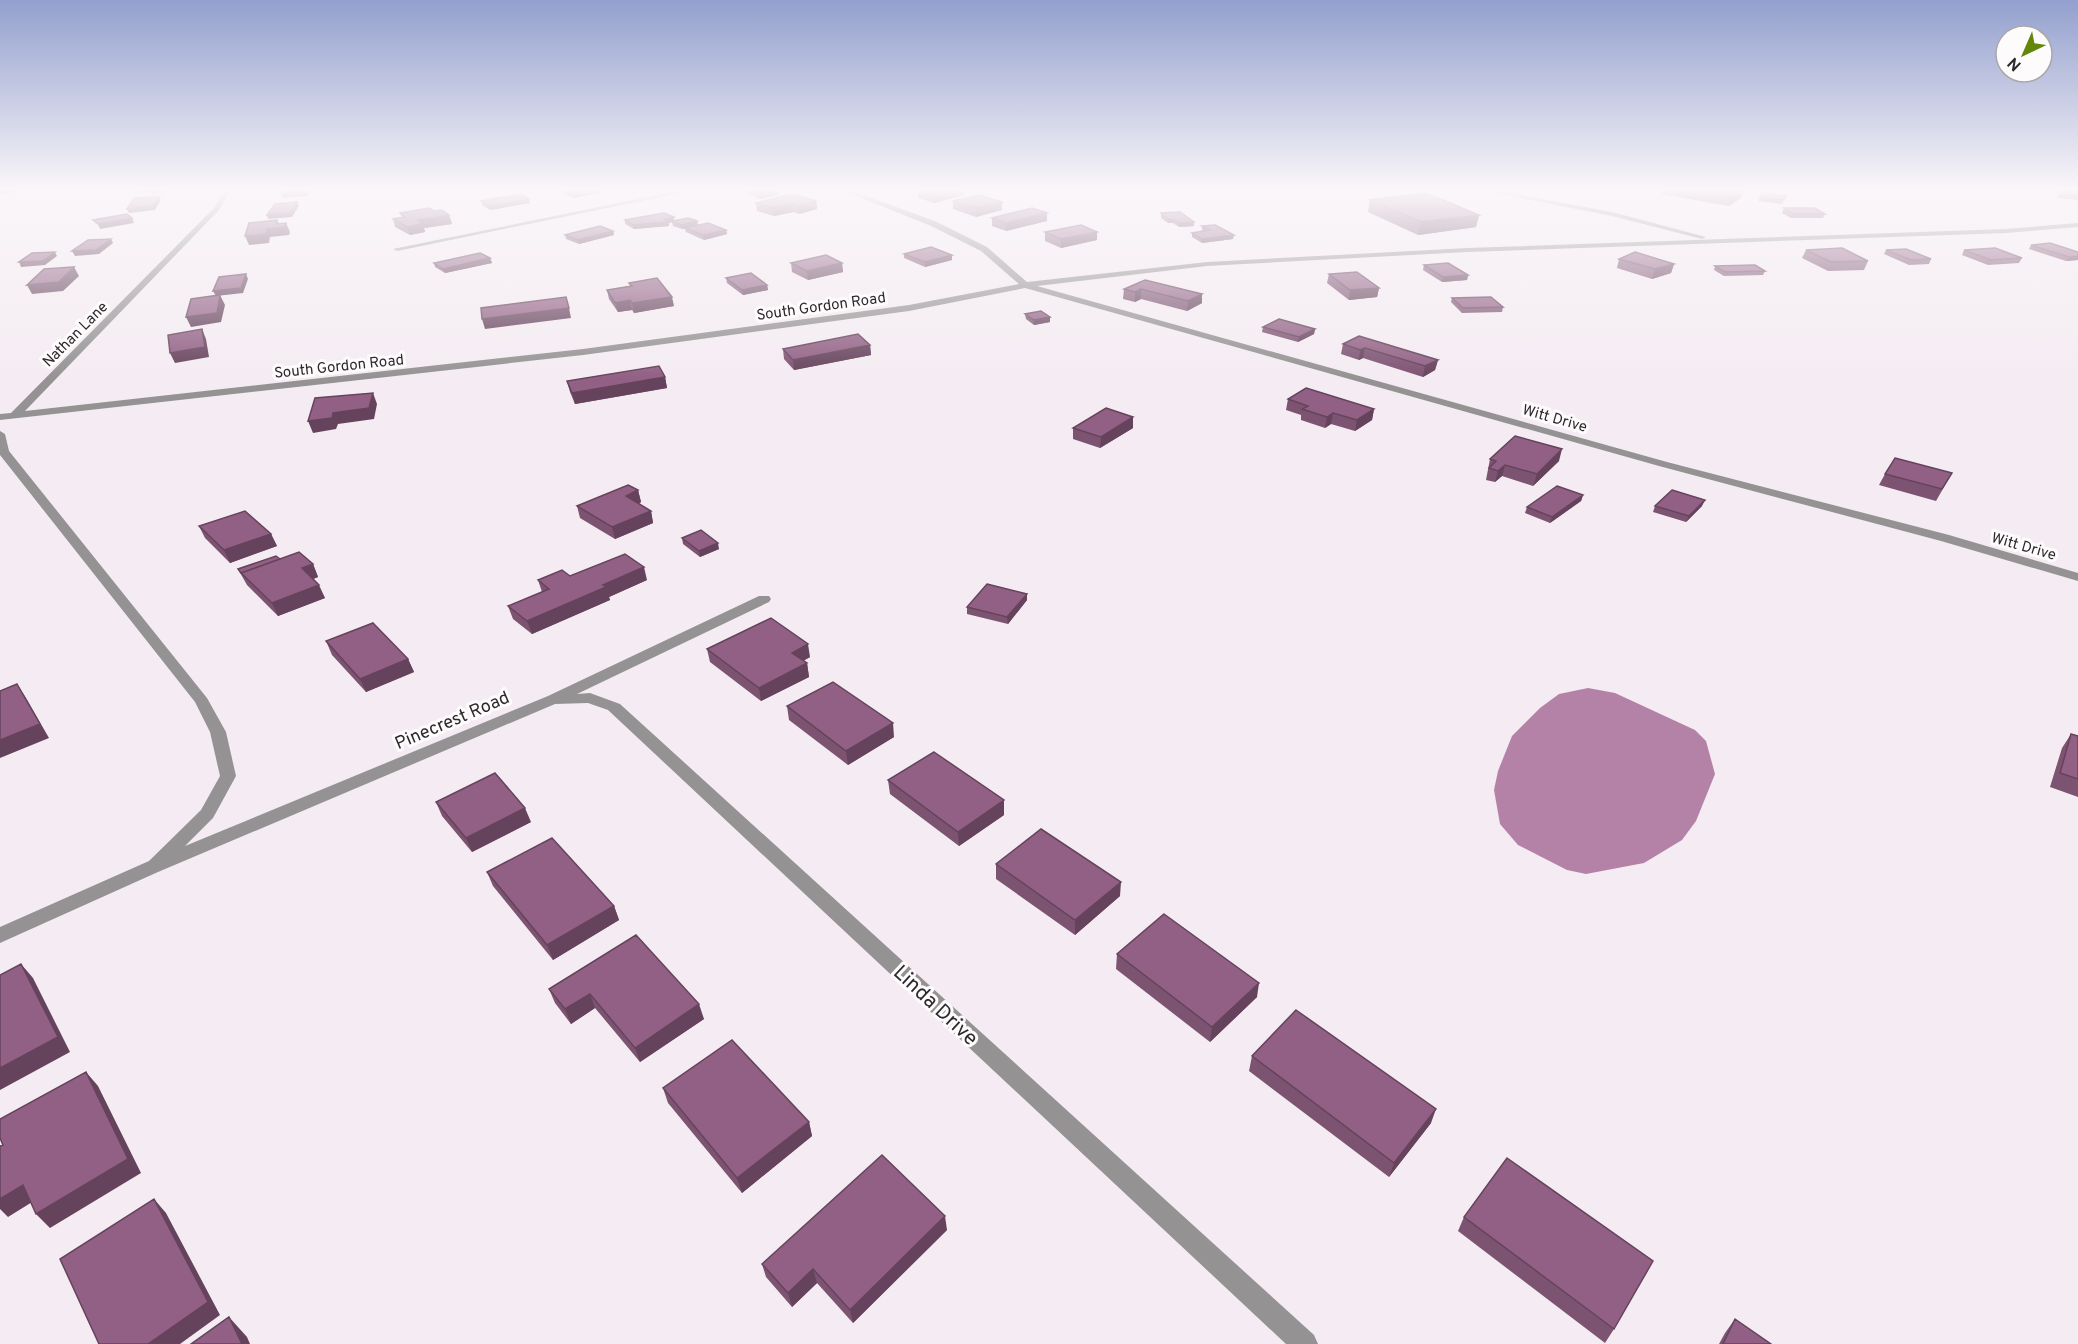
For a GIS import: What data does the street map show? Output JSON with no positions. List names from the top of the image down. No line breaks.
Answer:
{"streets":{"street":["South Gordon Road","Nathan Lane","Witt Drive","Pinecrest Road","Linda Drive"]},"crossings":[["South Gordon Road","Nathan Lane"],["South Gordon Road","Witt Drive"],["Pinecrest Road","Linda Drive"]],"north":"bottom left"}
